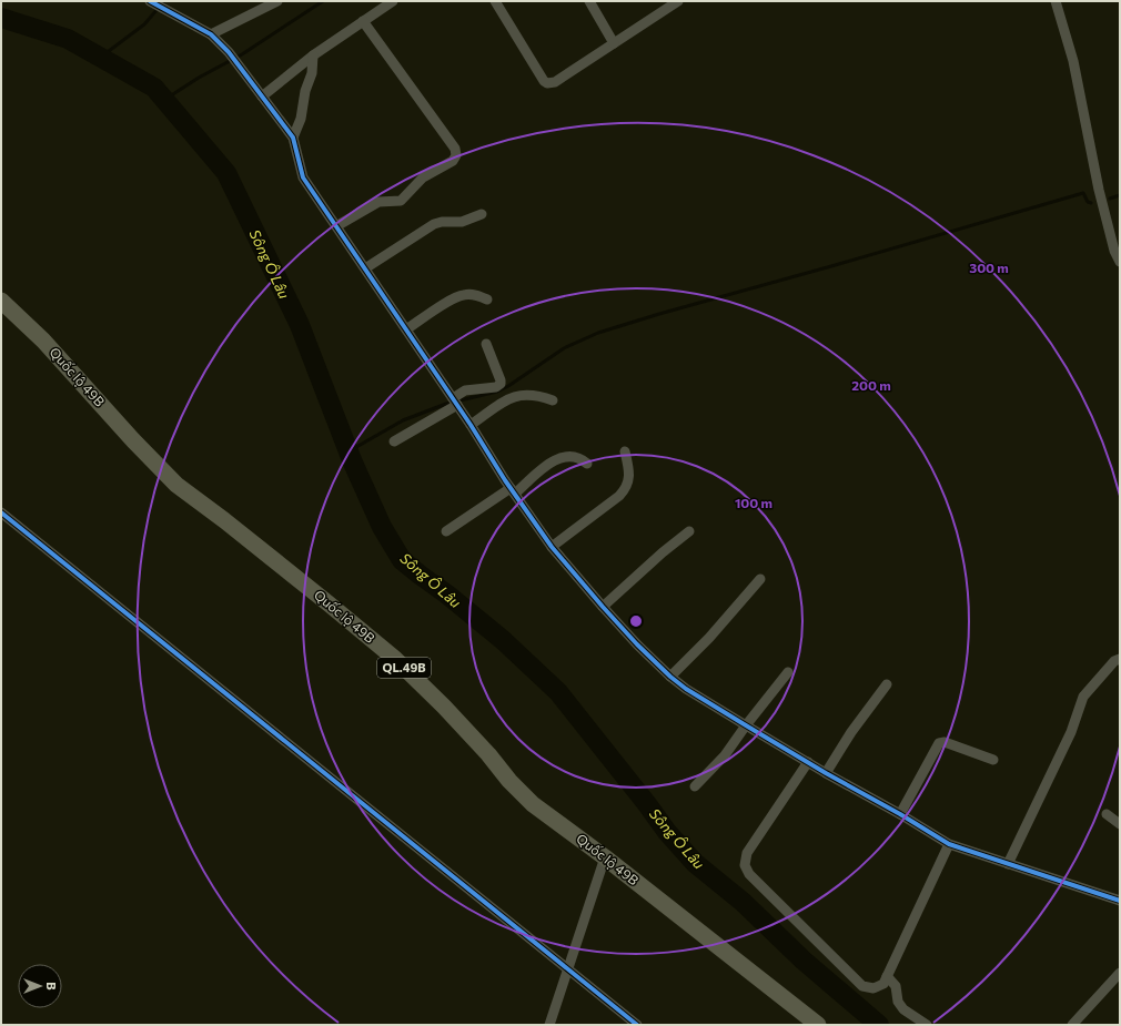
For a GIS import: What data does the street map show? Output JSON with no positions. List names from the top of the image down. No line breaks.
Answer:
{"streets":{"main road":["Quốc lộ 49B","QL.49B"]},"water":["Sông Ô Lâu"],"north":"right","rings":["300 m","200 m","100 m"]}
